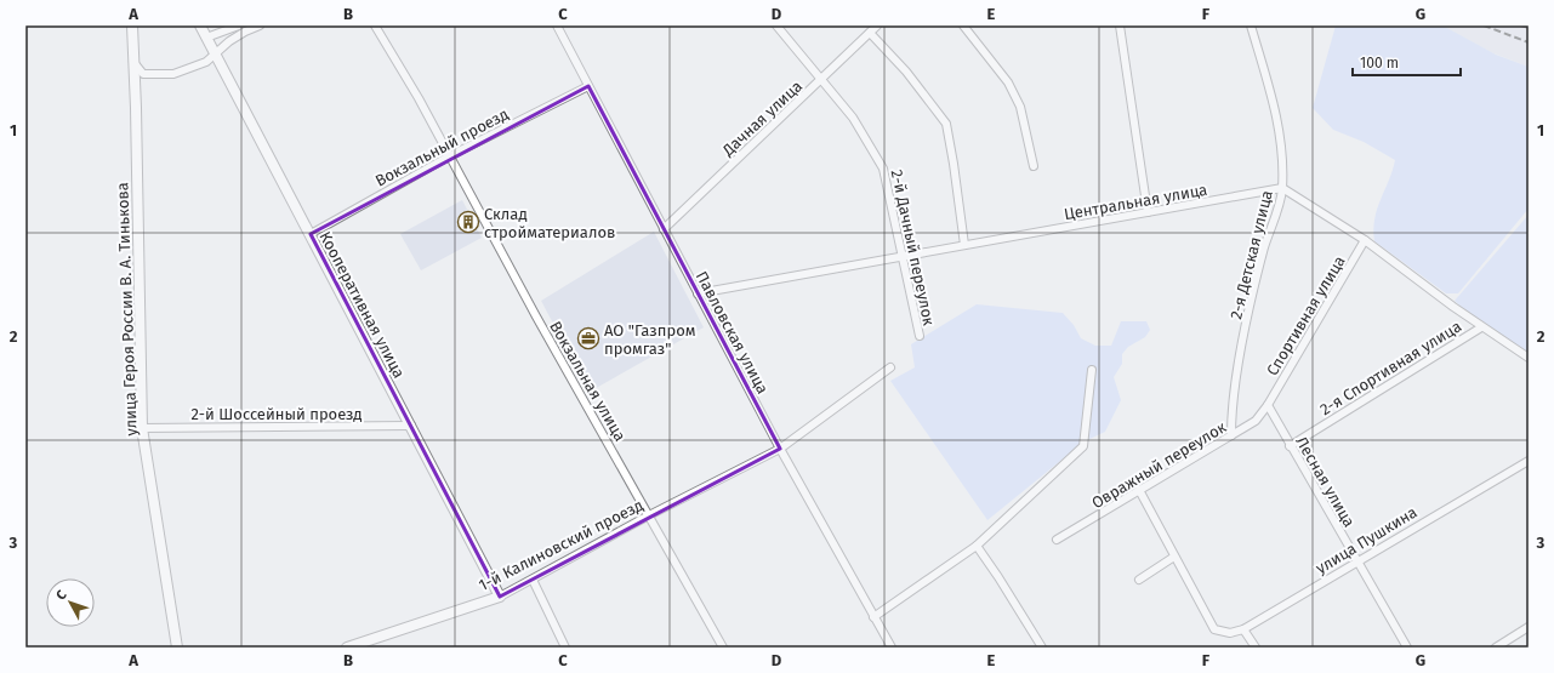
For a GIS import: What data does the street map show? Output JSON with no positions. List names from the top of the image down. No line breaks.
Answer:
{"streets":{"street":["Дачная улица","Вокзальный проезд","Центральная улица","2-й Дачный переулок","2-я Детская улица","Кооперативная улица","улица Героя России В. А. Тинькова","Спортивная улица","Павловская улица","2-я Спортивная улица","Вокзальная улица","2-й Шоссейный проезд","Овражный переулок","Лесная улица","улица Пушкина","1-й Калиновский проезд"]},"crossings":[["Дачная улица","2-й Дачный переулок"],["Дачная улица","Павловская улица"],["Вокзальный проезд","Кооперативная улица"],["Вокзальный проезд","Павловская улица"],["Вокзальный проезд","Вокзальная улица"],["Центральная улица","2-й Дачный переулок"],["Центральная улица","2-я Детская улица"],["Центральная улица","Павловская улица"],["2-я Детская улица","Овражный переулок"],["Кооперативная улица","2-й Шоссейный проезд"],["Кооперативная улица","1-й Калиновский проезд"],["улица Героя России В. А. Тинькова","2-й Шоссейный проезд"],["Спортивная улица","Овражный переулок"],["Спортивная улица","Лесная улица"],["Павловская улица","1-й Калиновский проезд"],["2-я Спортивная улица","Лесная улица"],["Вокзальная улица","1-й Калиновский проезд"],["Овражный переулок","Лесная улица"],["Лесная улица","улица Пушкина"]],"places":{"building":["Склад стройматериалов"],"office":["АО \"Газпром промгаз\""]},"scale_bar":"100 m","north":"top left","grid":{"columns":["A","B","C","D","E","F","G"],"rows":["1","2","3"]}}
